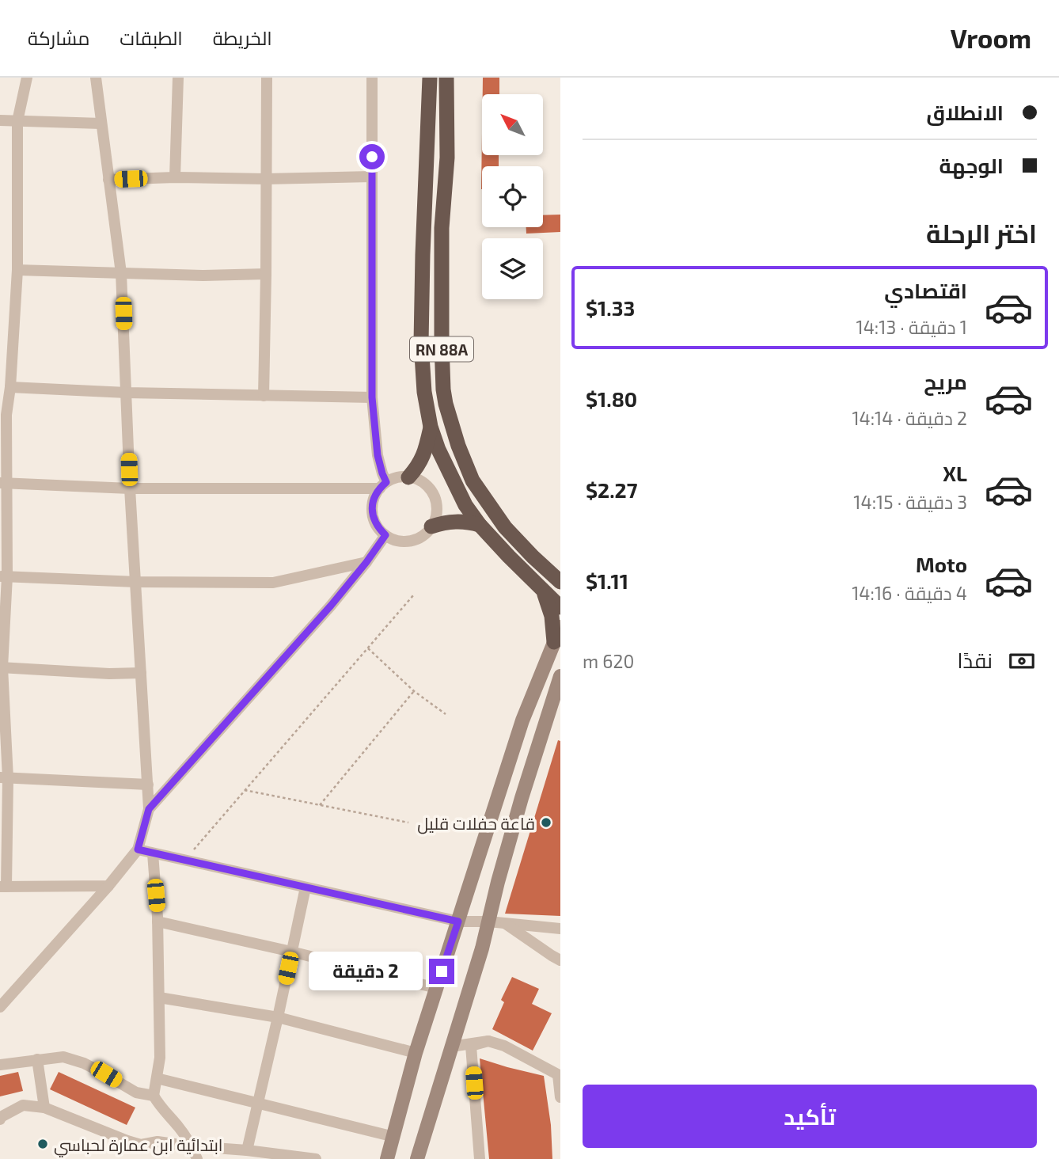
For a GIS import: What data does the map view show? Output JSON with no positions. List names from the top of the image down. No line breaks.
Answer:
{"streets":{"highway":["RN 88A"]},"places":["قاعة حفلات قليل","ابتدائية ابن عمارة لحباسي"],"north":"top left","page":{"header":"Vroom","nav":["الخريطة","الطبقات","مشاركة"],"banner":["الانطلاق","الوجهة"],"heading":"اختر الرحلة","list":[{"name":"اقتصادي","note":"1 دقيقة · 14:13","value":"$1.33"},{"name":"مريح","note":"2 دقيقة · 14:14","value":"$1.80"},{"name":"XL","note":"3 دقيقة · 14:15","value":"$2.27"},{"name":"Moto","note":"4 دقيقة · 14:16","value":"$1.11"}],"pay":["نقدًا","620 m"],"bubble":"2 دقيقة","buttons":"تأكيد"}}
